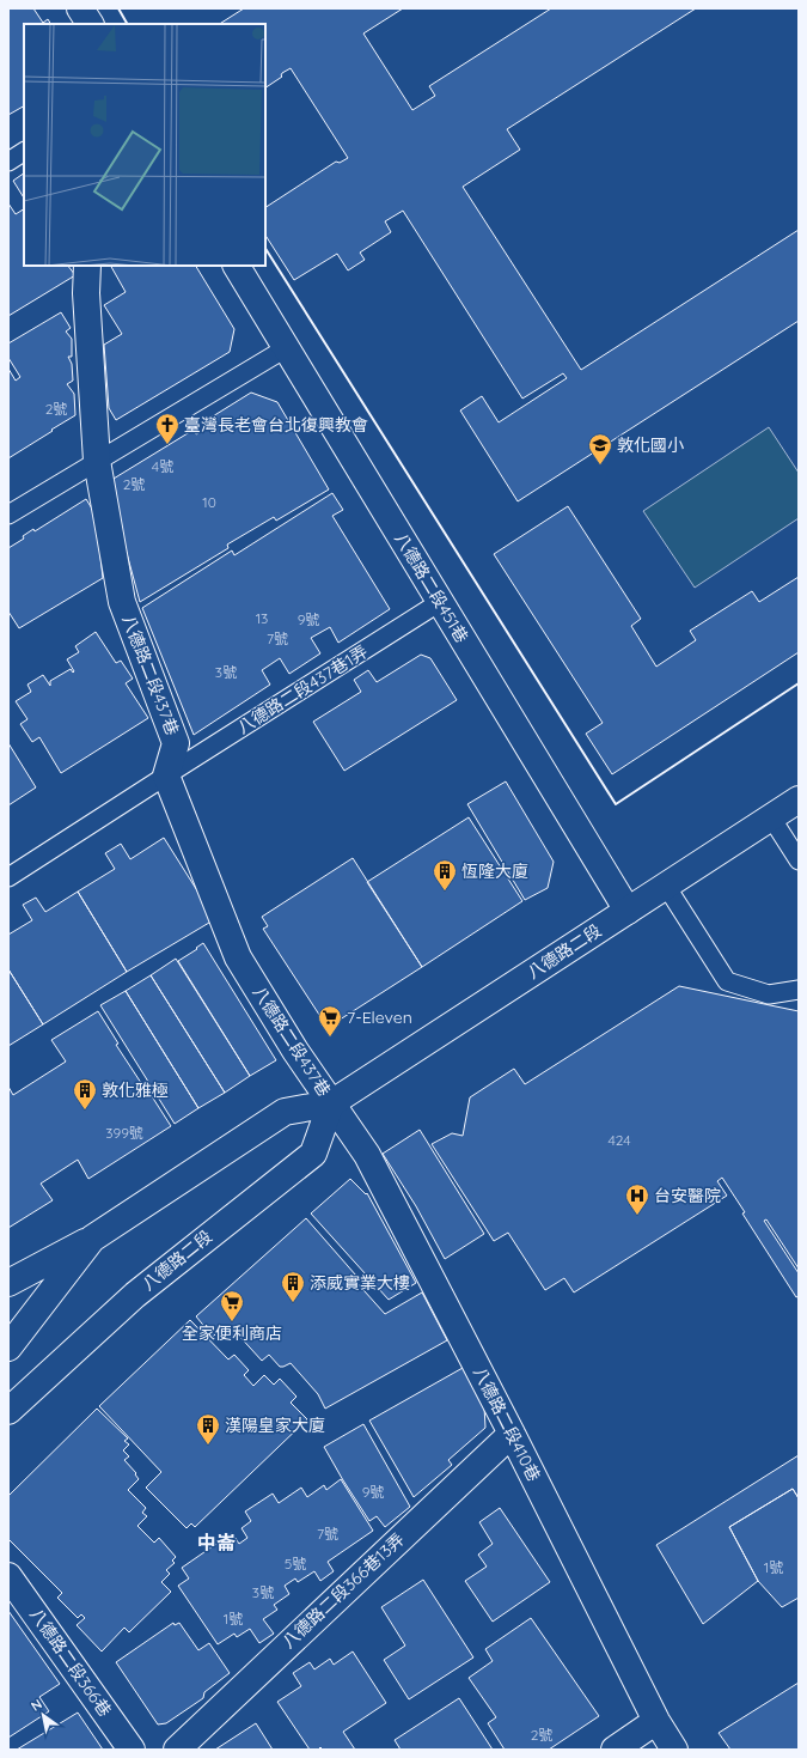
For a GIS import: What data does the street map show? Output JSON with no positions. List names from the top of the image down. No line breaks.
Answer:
{"streets":{"street":["八德路二段451巷","八德路二段437巷","八德路二段","八德路二段410巷","八德路二段366巷13弄","八德路二段366巷"],"lane":["八德路二段437巷1弄"]},"crossings":[["八德路二段451巷","八德路二段437巷1弄"],["八德路二段451巷","八德路二段"],["八德路二段437巷","八德路二段437巷1弄"],["八德路二段437巷","八德路二段"],["八德路二段437巷","八德路二段410巷"],["八德路二段","八德路二段410巷"],["八德路二段410巷","八德路二段366巷13弄"]],"districts":["中崙"],"places":{"church":["臺灣長老會台北復興教會"],"school or university":["敦化國小"],"building":["恆隆大廈","敦化雅極","添威實業大樓","漢陽皇家大廈"],"supermarket":["7-Eleven","全家便利商店"],"hospital":["台安醫院"]},"house_numbers":["2號","4號","2號","10","13","9號","7號","3號","399號","424","9號","7號","5號","1號","3號","1號","2號"],"north":"top left"}
